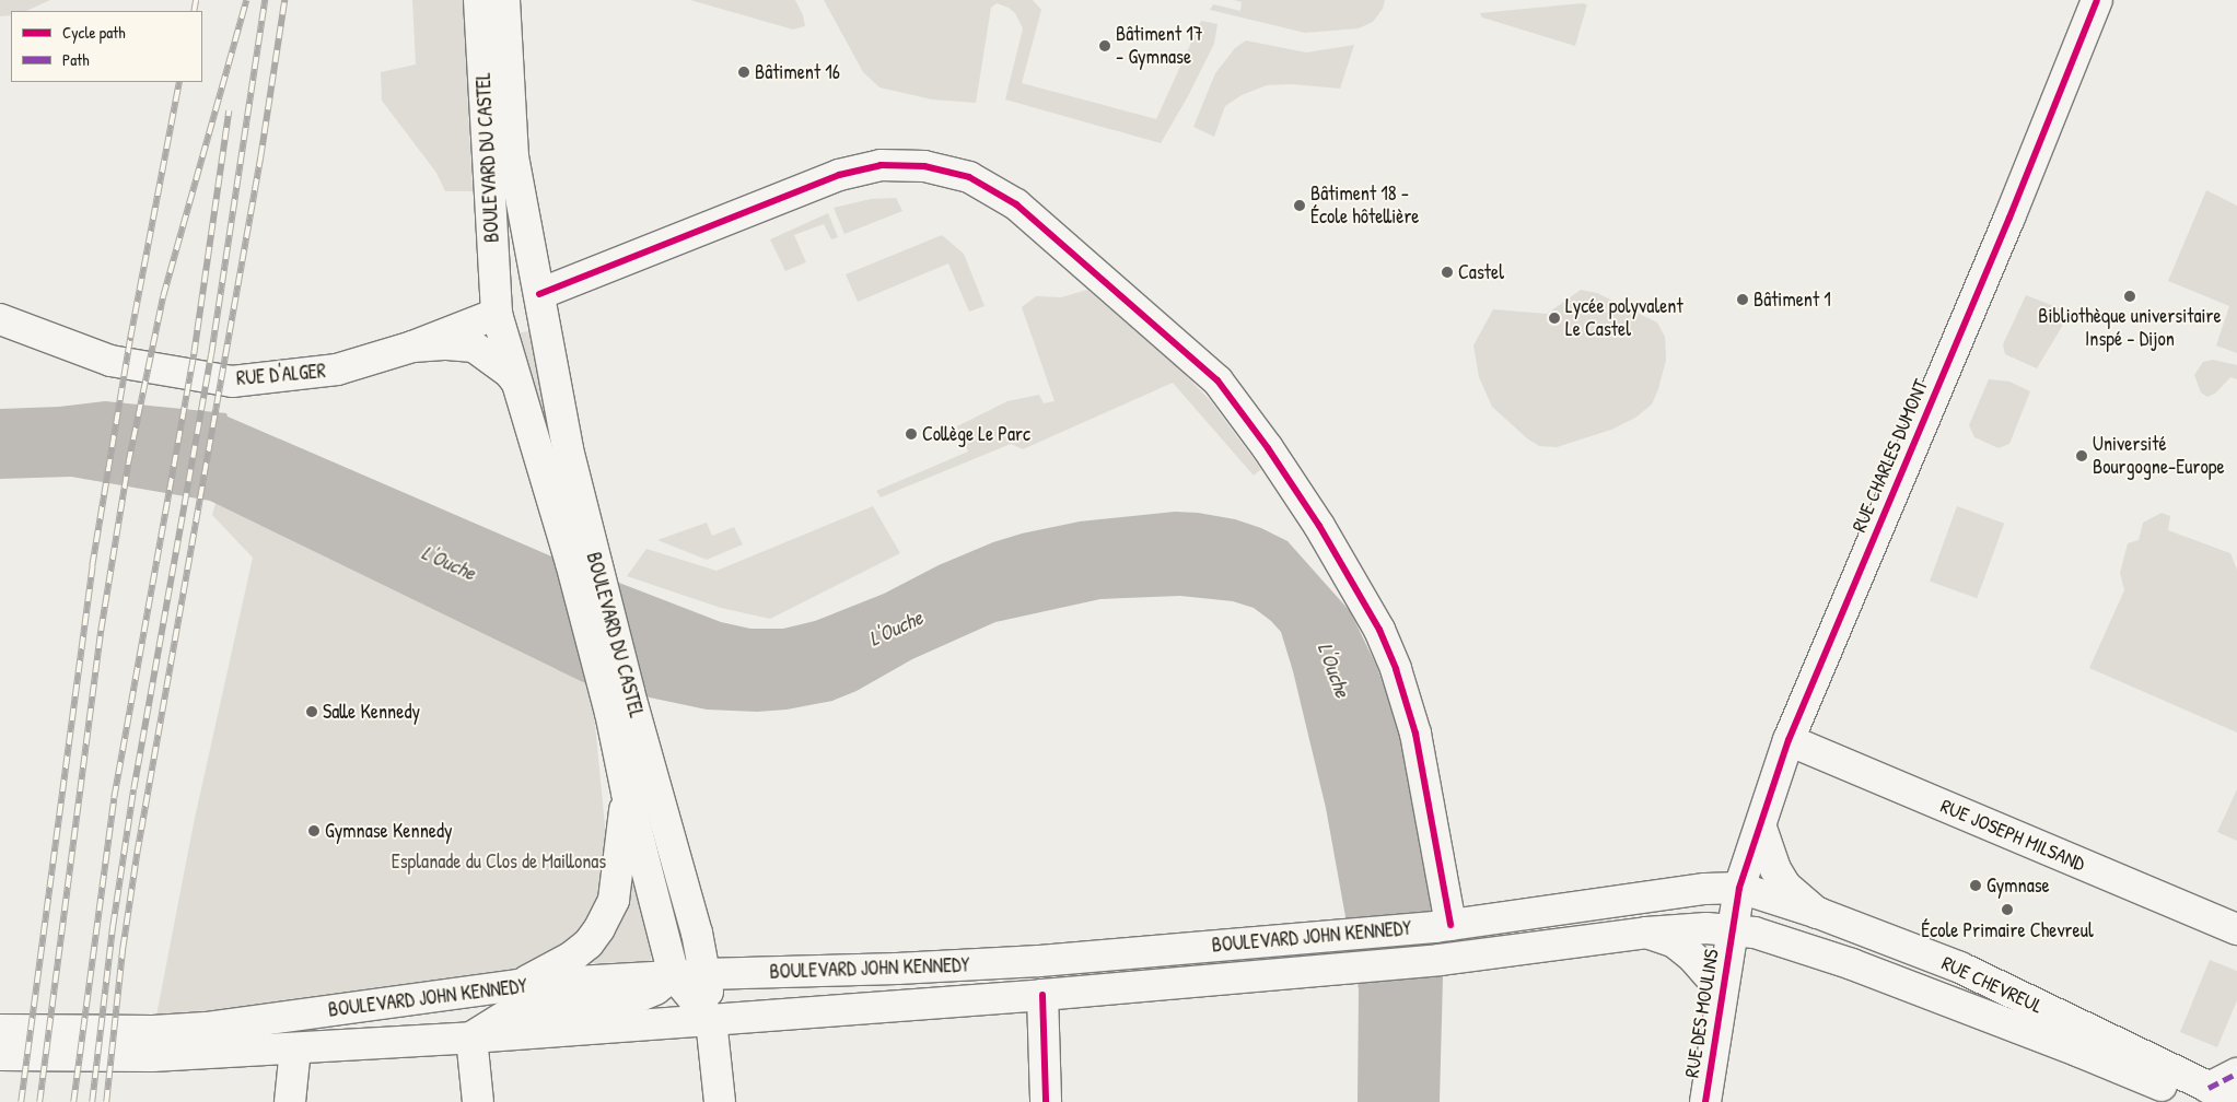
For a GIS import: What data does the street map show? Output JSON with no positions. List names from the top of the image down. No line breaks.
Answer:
{"streets":{"main road":["BOULEVARD DU CASTEL","RUE D'ALGER","RUE CHARLES DUMONT","RUE JOSEPH MILSAND","BOULEVARD JOHN KENNEDY","RUE CHEVREUL","RUE DES MOULINS"]},"crossings":[["BOULEVARD DU CASTEL","RUE D'ALGER"],["BOULEVARD DU CASTEL","BOULEVARD JOHN KENNEDY"],["RUE CHARLES DUMONT","RUE JOSEPH MILSAND"],["RUE CHARLES DUMONT","BOULEVARD JOHN KENNEDY"],["RUE CHARLES DUMONT","RUE CHEVREUL"],["RUE CHARLES DUMONT","RUE DES MOULINS"],["BOULEVARD JOHN KENNEDY","RUE CHEVREUL"],["BOULEVARD JOHN KENNEDY","RUE DES MOULINS"],["RUE CHEVREUL","RUE DES MOULINS"]],"water":["L'Ouche"],"parks":["Esplanade du Clos de Maillonas"],"places":["Bâtiment 17 - Gymnase","Bâtiment 16","Bâtiment 18 - École hôtellière","Castel","Bibliothèque universitaire Inspé - Dijon","Bâtiment 1","Lycée polyvalent Le Castel","Collège Le Parc","Université Bourgogne-Europe","Salle Kennedy","Gymnase Kennedy","Gymnase","École Primaire Chevreul"],"legend":["Cycle path","Path"]}
